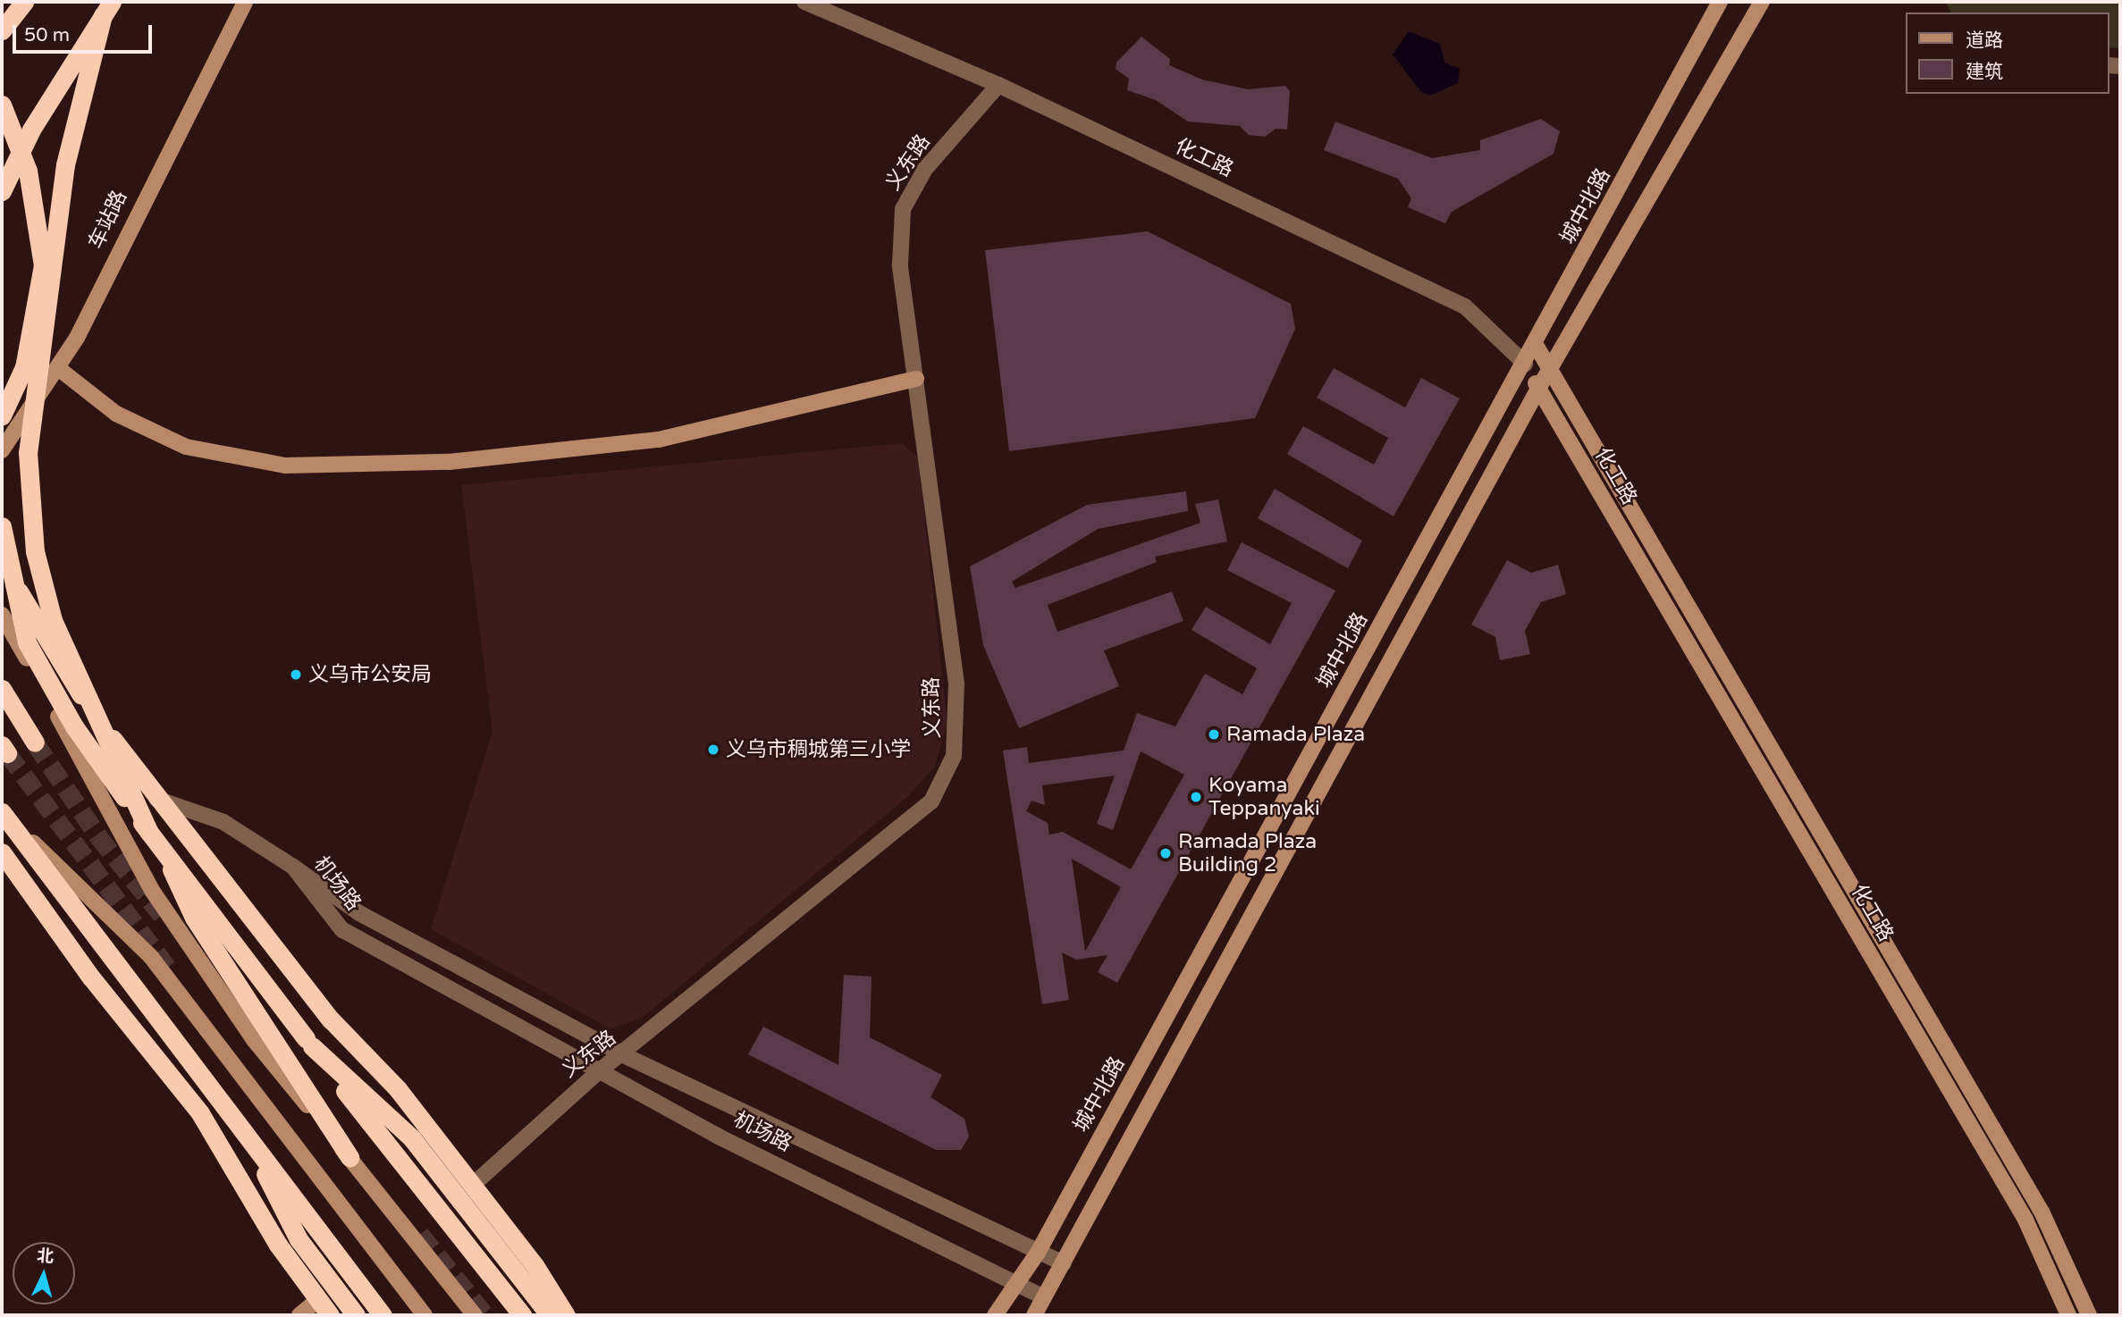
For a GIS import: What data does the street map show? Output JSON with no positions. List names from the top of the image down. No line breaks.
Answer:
{"streets":{"main road":["化工路","城中北路","车站路"],"street":["义东路","机场路"]},"crossings":[["化工路","义东路"],["化工路","城中北路"],["义东路","机场路"],["城中北路","机场路"]],"places":["义乌市公安局","Ramada Plaza","义乌市稠城第三小学","Koyama Teppanyaki","Ramada Plaza Building 2"],"legend":["道路","建筑"],"scale_bar":"50 m","north":"top"}
